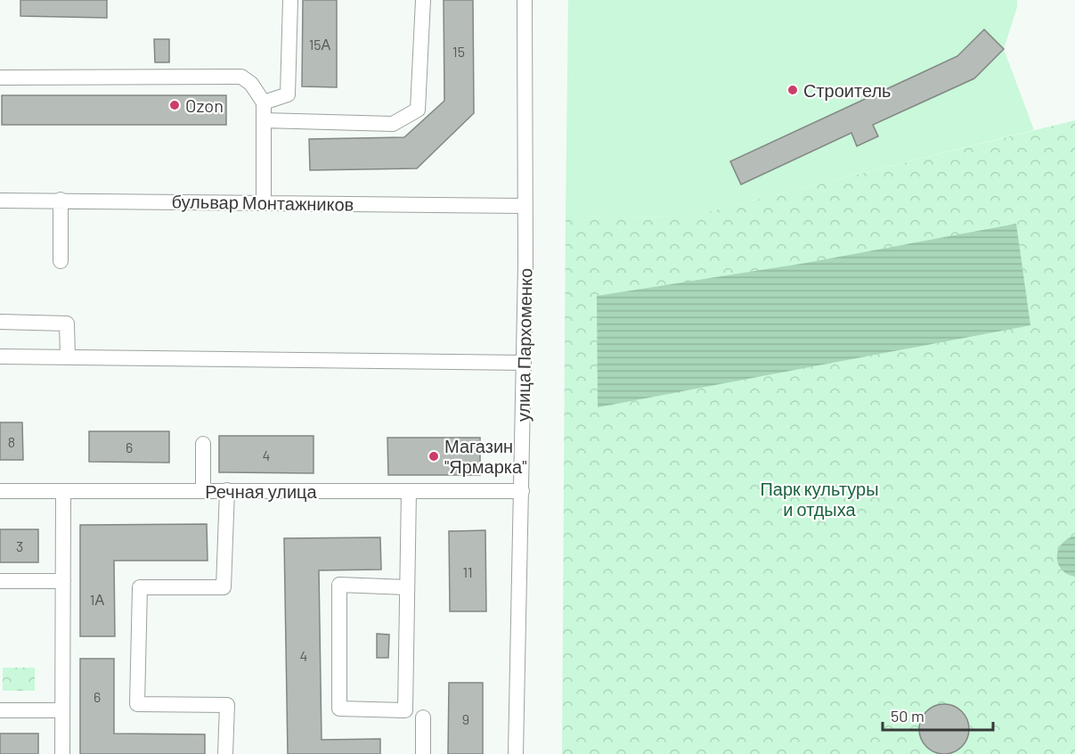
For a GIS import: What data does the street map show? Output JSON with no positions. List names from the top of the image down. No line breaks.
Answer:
{"streets":{"street":["бульвар Монтажников","улица Пархоменко","Речная улица"]},"crossings":[["бульвар Монтажников","улица Пархоменко"],["улица Пархоменко","Речная улица"]],"parks":["Парк культуры и отдыха"],"places":["Строитель","Ozon","Магазин \"Ярмарка\""],"house_numbers":["15А","15","8","6","4","3","11","1А","4","6","9"],"scale_bar":"50 m"}
